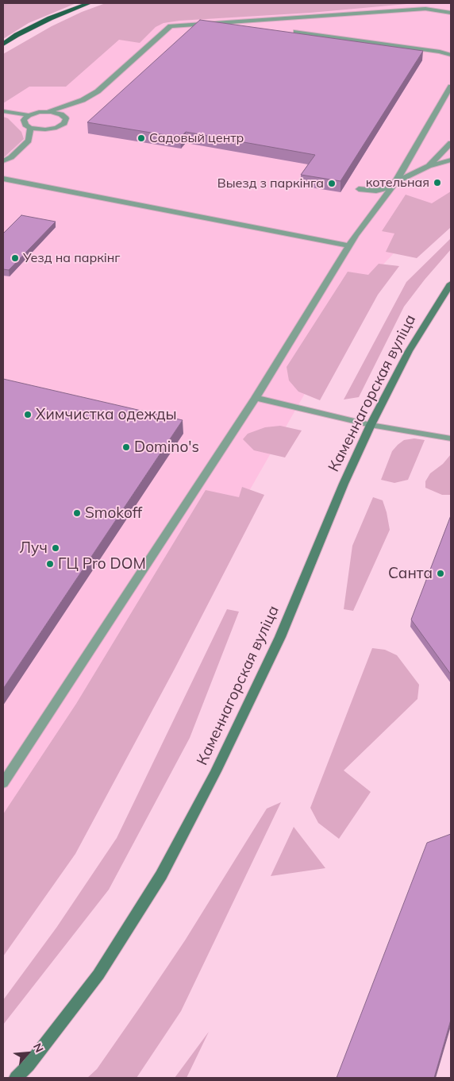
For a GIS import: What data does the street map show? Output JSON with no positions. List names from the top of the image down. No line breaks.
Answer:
{"streets":{"main road":["Каменнагорская вуліца"]},"places":["Садовый центр","котельная","Выезд з паркінга","Уезд на паркінг","Химчистка одежды","Domino's","Smokoff","Луч","ГЦ Pro DOM","Санта"],"north":"top right"}
